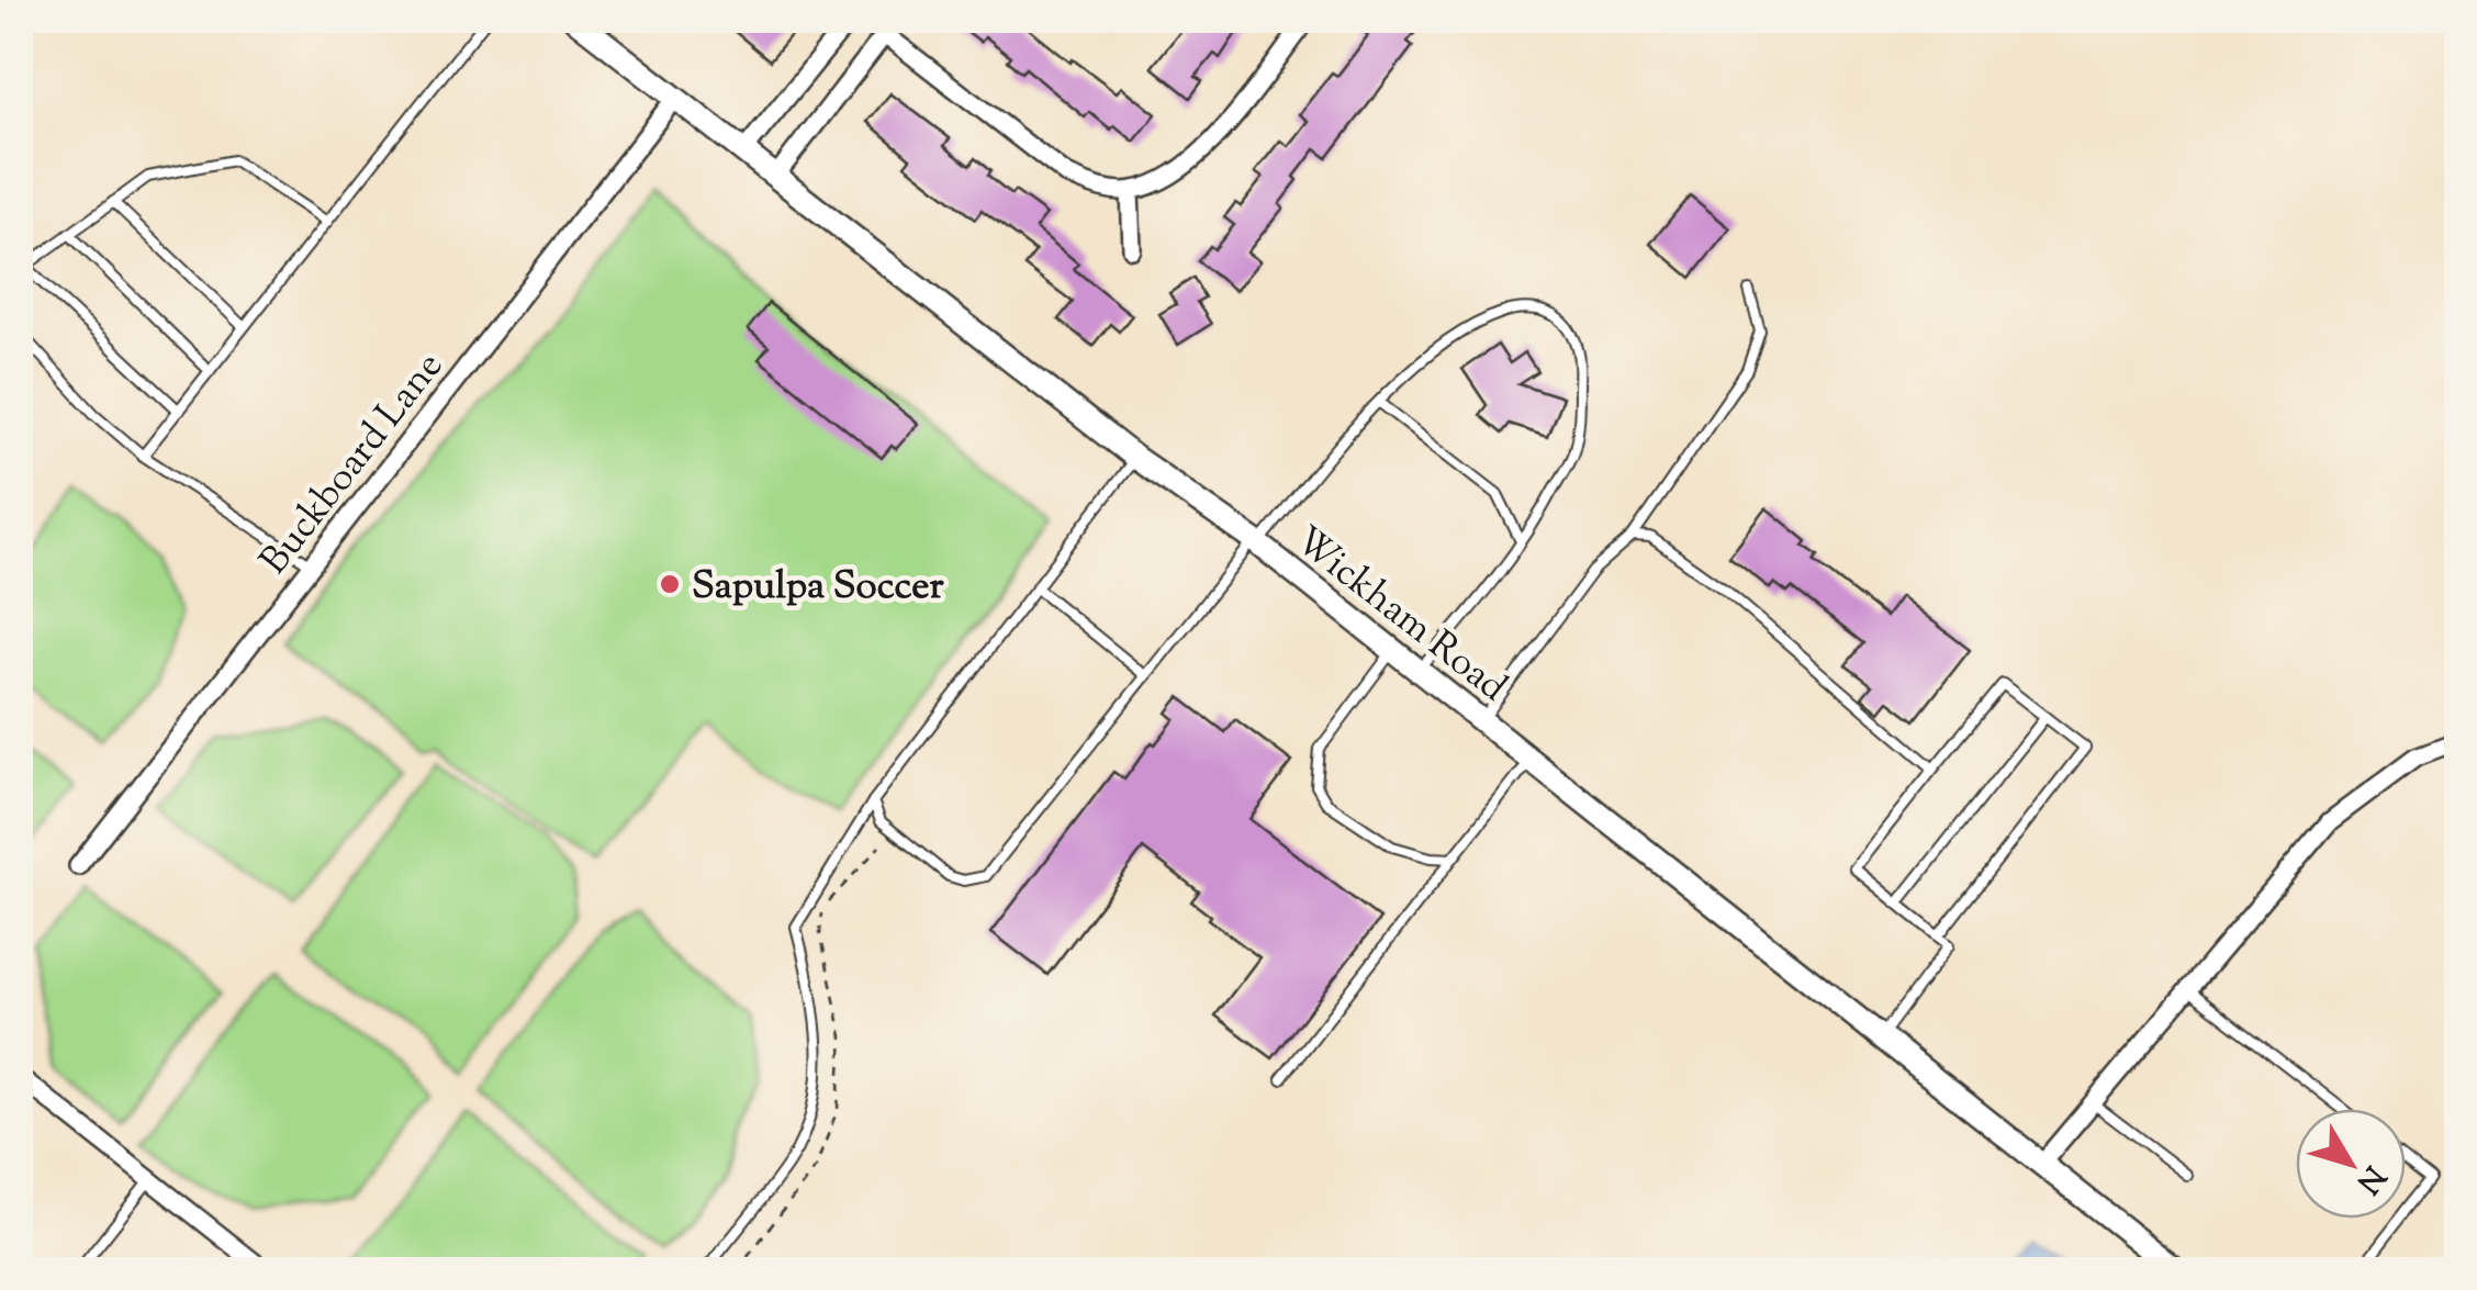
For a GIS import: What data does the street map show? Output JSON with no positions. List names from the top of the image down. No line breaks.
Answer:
{"streets":{"street":["Buckboard Lane","Wickham Road"]},"crossings":[["Buckboard Lane","Wickham Road"]],"places":["Sapulpa Soccer"],"north":"bottom right"}
